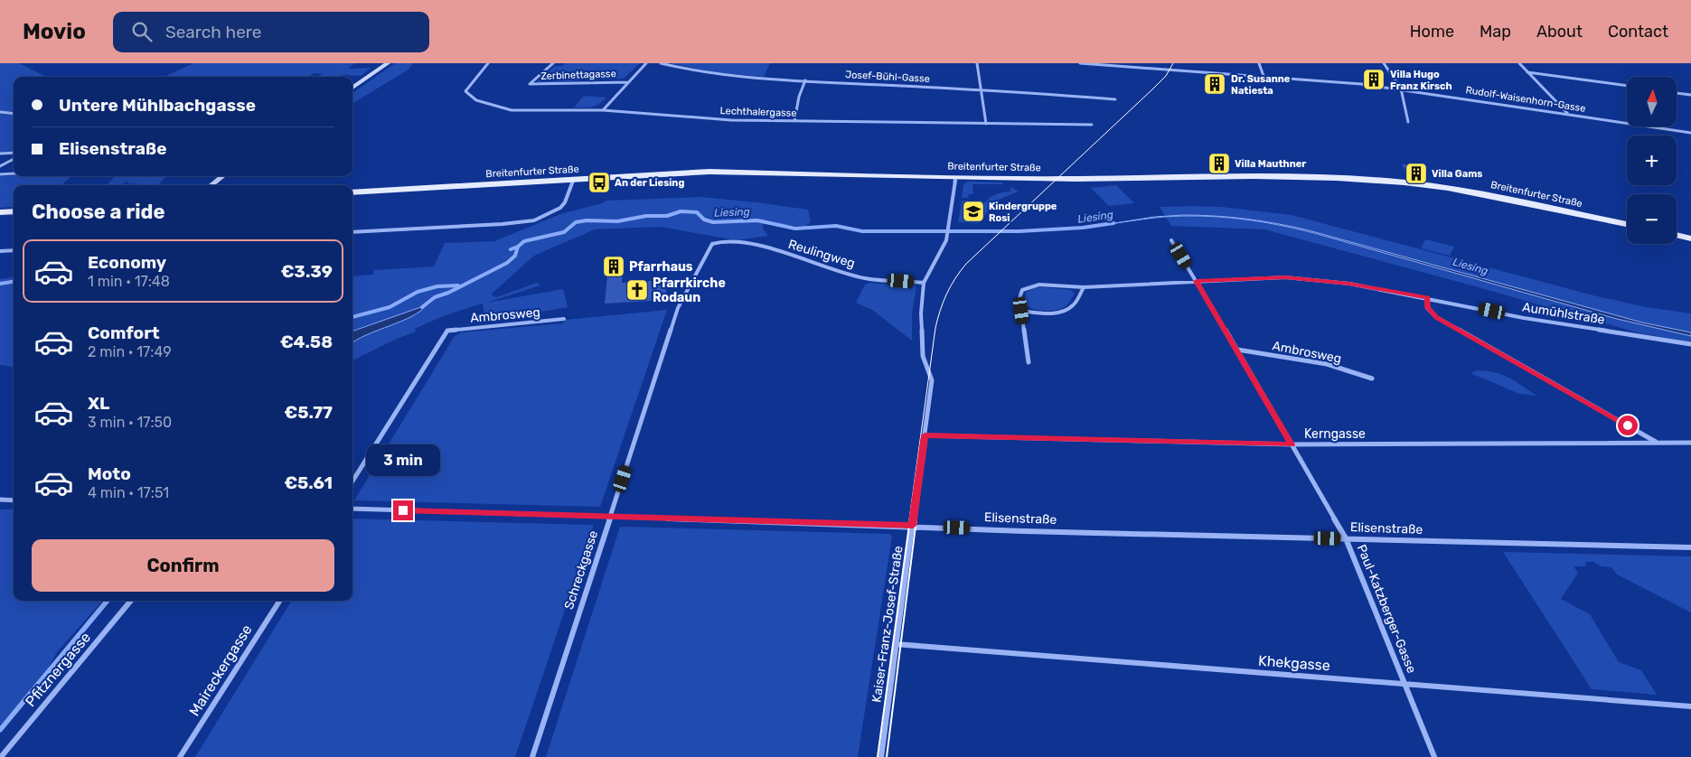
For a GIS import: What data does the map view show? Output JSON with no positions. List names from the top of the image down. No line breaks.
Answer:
{"streets":{"main road":["Breitenfurter Straße"],"street":["Zerbinettagasse","Josef-Bühl-Gasse","Rudolf-Waisenhorn-Gasse","Lechthalergasse","Reulingweg","Aumühlstraße","Ambrosweg","Kerngasse","Elisenstraße","Schreckgasse","Paul-Katzberger-Gasse","Kaiser-Franz-Josef-Straße","Khekgasse","Pfitznergasse","Maireckergasse"]},"crossings":[["Breitenfurter Straße","Kaiser-Franz-Josef-Straße"],["Reulingweg","Schreckgasse"],["Reulingweg","Kaiser-Franz-Josef-Straße"],["Aumühlstraße","Paul-Katzberger-Gasse"],["Ambrosweg","Paul-Katzberger-Gasse"],["Kerngasse","Paul-Katzberger-Gasse"],["Kerngasse","Kaiser-Franz-Josef-Straße"],["Elisenstraße","Schreckgasse"],["Elisenstraße","Paul-Katzberger-Gasse"],["Elisenstraße","Kaiser-Franz-Josef-Straße"],["Paul-Katzberger-Gasse","Khekgasse"],["Kaiser-Franz-Josef-Straße","Khekgasse"]],"water":["Liesing"],"places":{"building":["Villa Hugo Franz Kirsch","Dr. Susanne Natiesta","Villa Mauthner","Villa Gams","Pfarrhaus"],"bus stop":["An der Liesing"],"school or university":["Kindergruppe Rosi"],"church":["Pfarrkirche Rodaun"]},"north":"top","page":{"header":"Movio","search":"Search here","nav":["Home","Map","About","Contact"],"map_buttons":["+","−"],"banner":["Untere Mühlbachgasse","Elisenstraße"],"heading":"Choose a ride","list":[{"name":"Economy","note":"1 min · 17:48","value":"€3.39"},{"name":"Comfort","note":"2 min · 17:49","value":"€4.58"},{"name":"XL","note":"3 min · 17:50","value":"€5.77"},{"name":"Moto","note":"4 min · 17:51","value":"€5.61"}],"bubble":"3 min","buttons":"Confirm"}}
